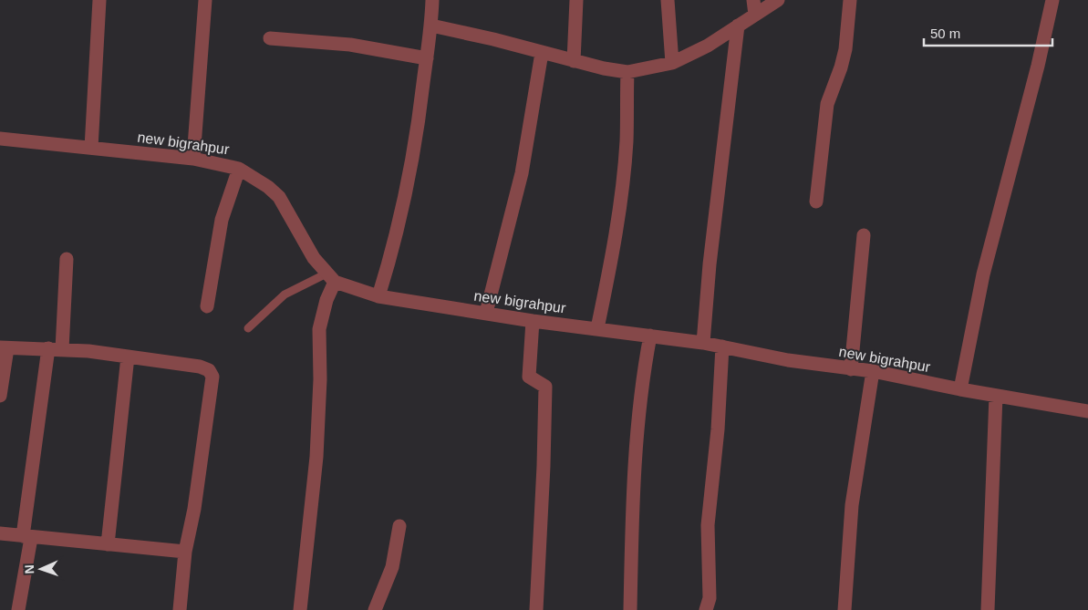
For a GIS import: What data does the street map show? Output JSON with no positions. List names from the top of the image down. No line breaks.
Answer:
{"streets":{"street":["new bigrahpur"]},"scale_bar":"50 m","north":"left"}
